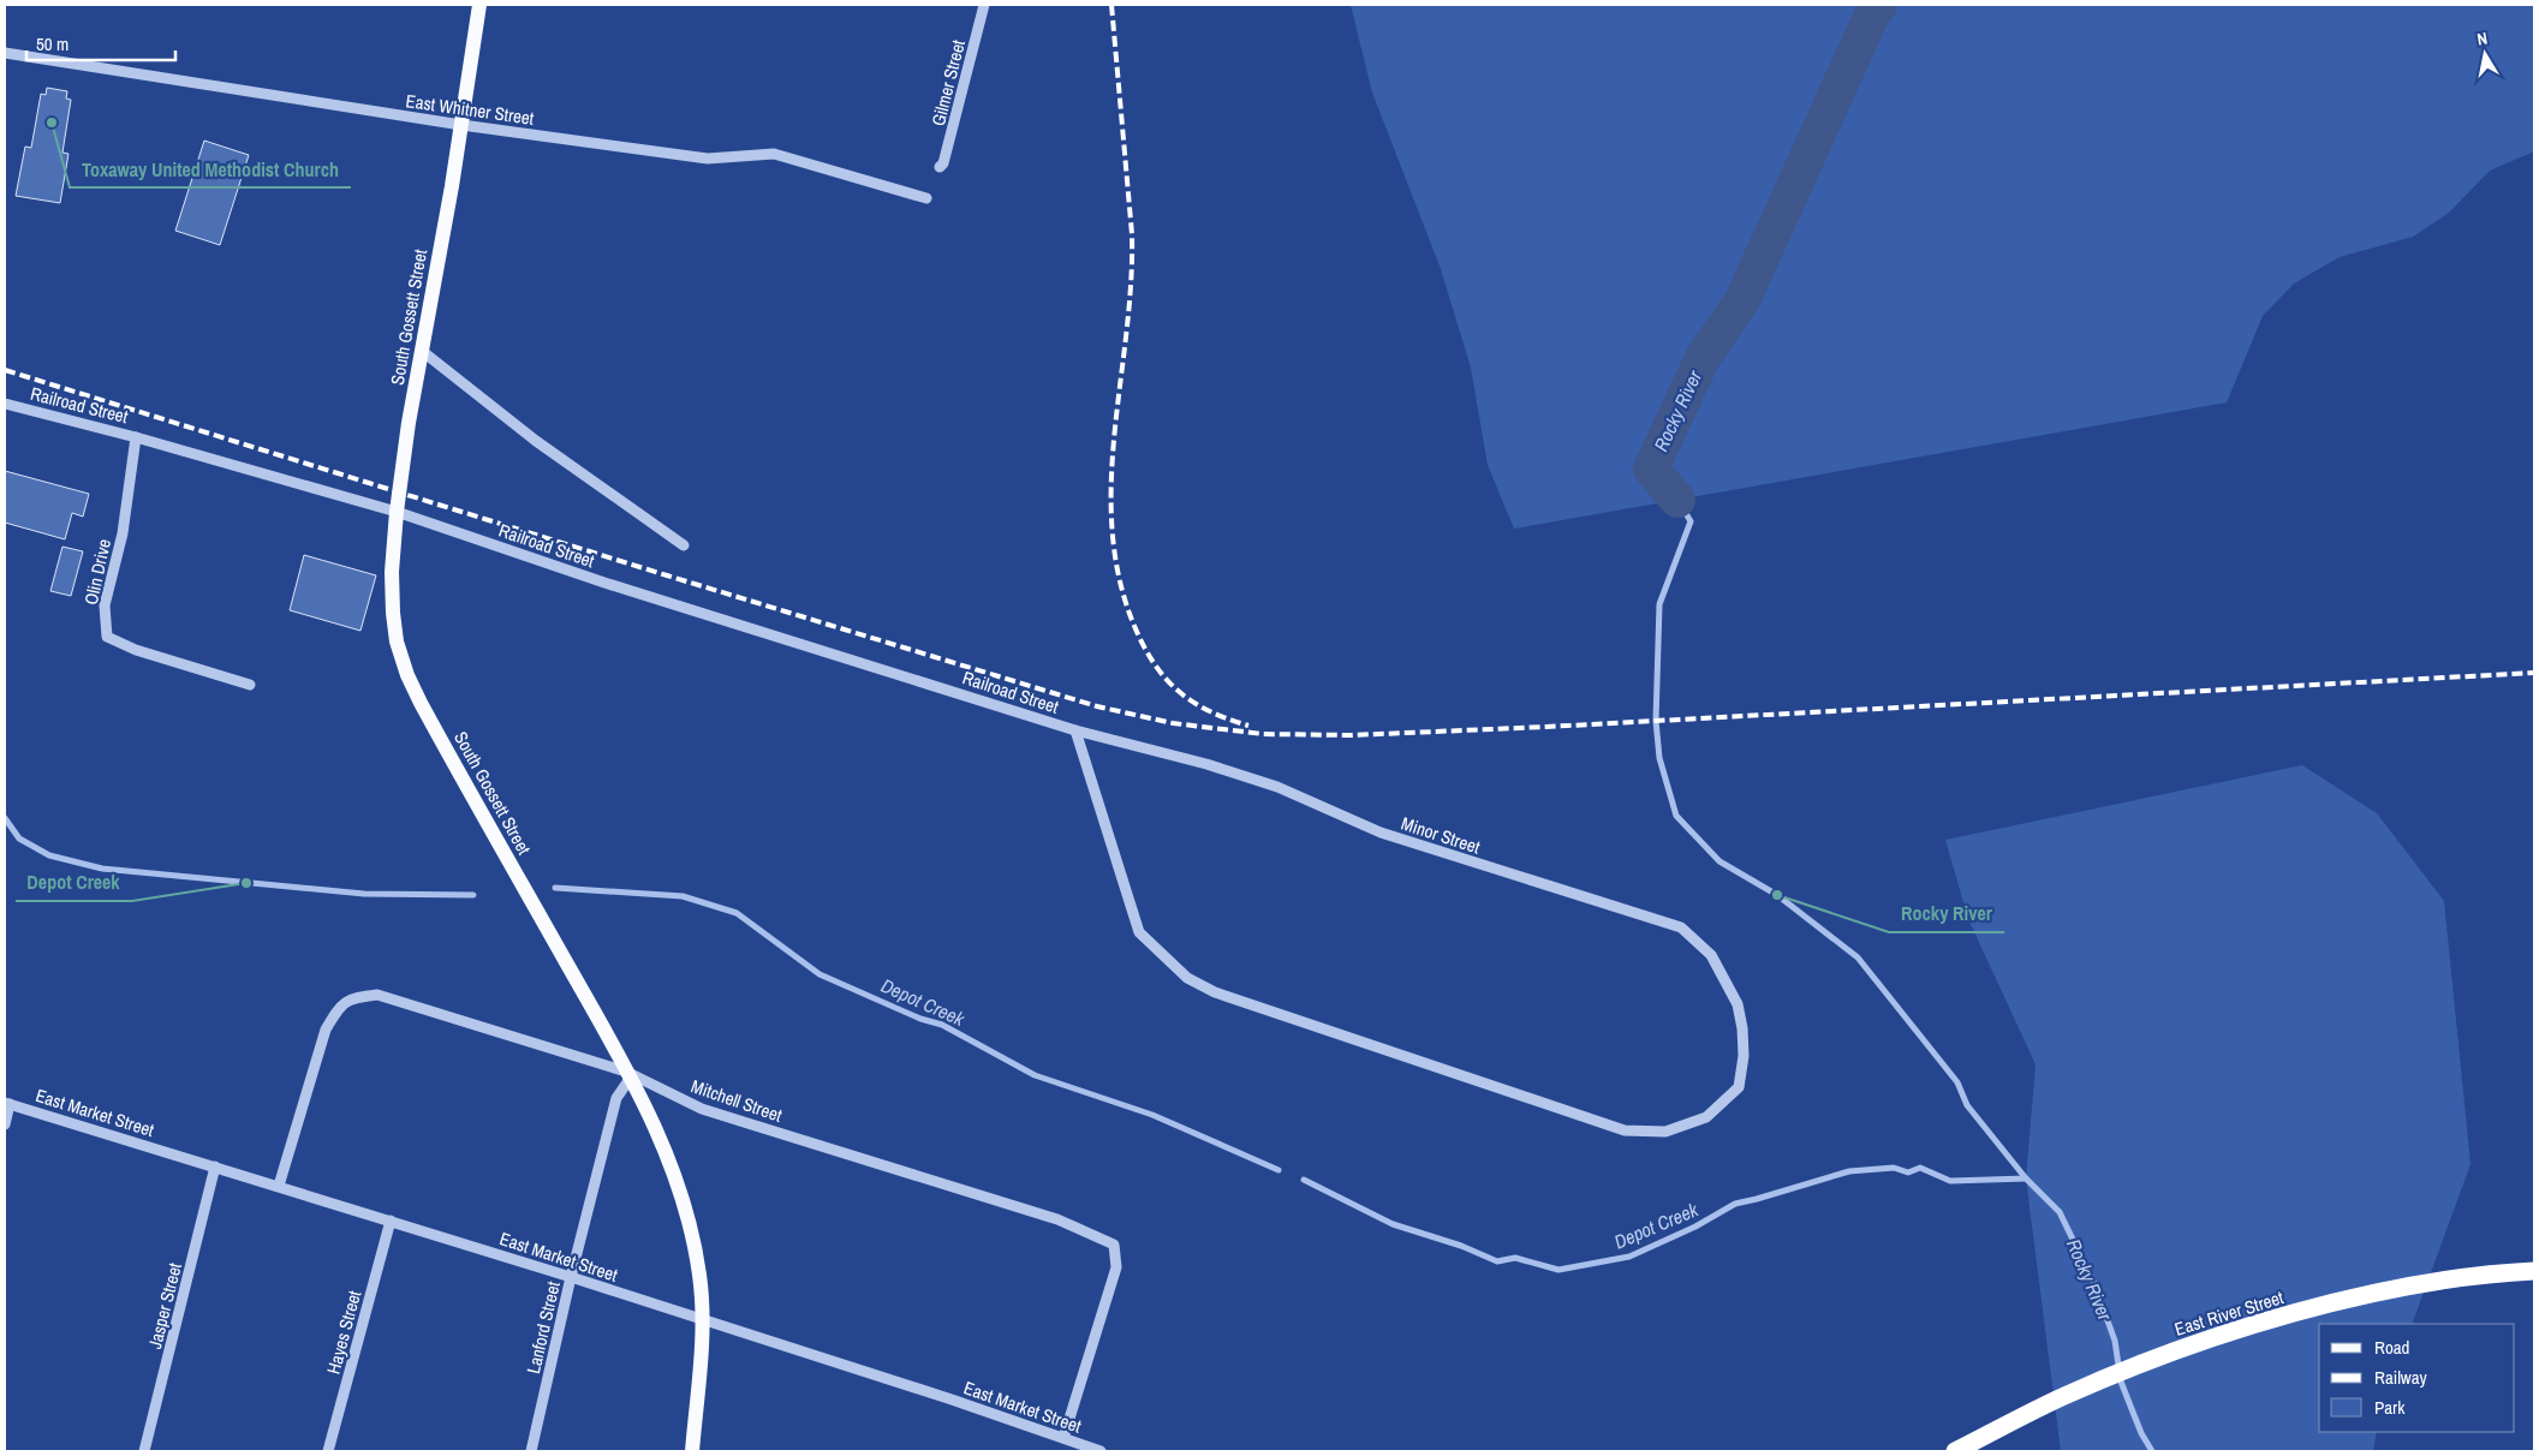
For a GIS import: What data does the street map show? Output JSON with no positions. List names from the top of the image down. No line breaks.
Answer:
{"streets":{"highway":["East River Street"],"main road":["South Gossett Street"],"street":["Gilmer Street","East Whitner Street","Railroad Street","Olin Drive","Minor Street","Mitchell Street","East Market Street","Jasper Street","Lanford Street","Hayes Street"]},"crossings":[["East Whitner Street","South Gossett Street"],["South Gossett Street","Railroad Street"],["South Gossett Street","Mitchell Street"],["South Gossett Street","East Market Street"],["South Gossett Street","Lanford Street"],["Railroad Street","Olin Drive"],["Railroad Street","Minor Street"],["Mitchell Street","East Market Street"],["Mitchell Street","Lanford Street"],["East Market Street","Jasper Street"],["East Market Street","Lanford Street"],["East Market Street","Hayes Street"]],"water":["Rocky River","Depot Creek"],"places":["Toxaway United Methodist Church","Depot Creek","Rocky River"],"legend":["Road","Railway","Park"],"scale_bar":"50 m","north":"top"}
